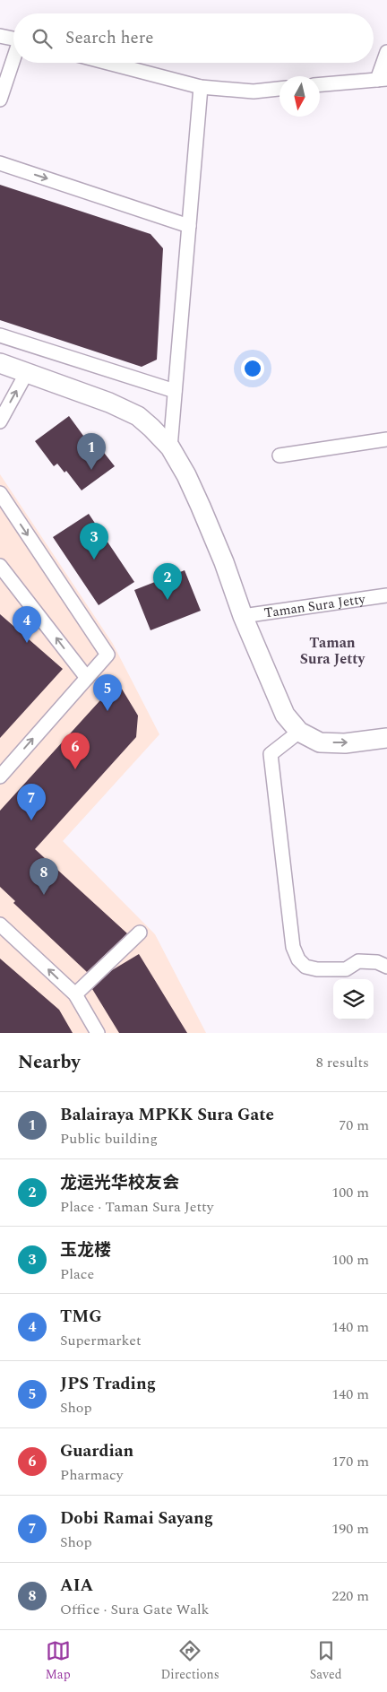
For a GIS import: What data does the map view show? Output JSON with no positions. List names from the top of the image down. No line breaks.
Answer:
{"streets":{"street":["Taman Sura Jetty"]},"districts":["Taman Sura Jetty"],"north":"bottom","page":{"search":"Search here","pins":["1","3","2","4","5","6","7","8"],"heading":["Nearby","8 results"],"list":[{"mark":"1","name":"Balairaya MPKK Sura Gate","note":"Public building","value":"70 m"},{"mark":"2","name":"龙运光华校友会","note":"Place · Taman Sura Jetty","value":"100 m"},{"mark":"3","name":"玉龙楼","note":"Place","value":"100 m"},{"mark":"4","name":"TMG","note":"Supermarket","value":"140 m"},{"mark":"5","name":"JPS Trading","note":"Shop","value":"140 m"},{"mark":"6","name":"Guardian","note":"Pharmacy","value":"170 m"},{"mark":"7","name":"Dobi Ramai Sayang","note":"Shop","value":"190 m"},{"mark":"8","name":"AIA","note":"Office · Sura Gate Walk","value":"220 m"}],"nav":["Map","Directions","Saved"]}}
